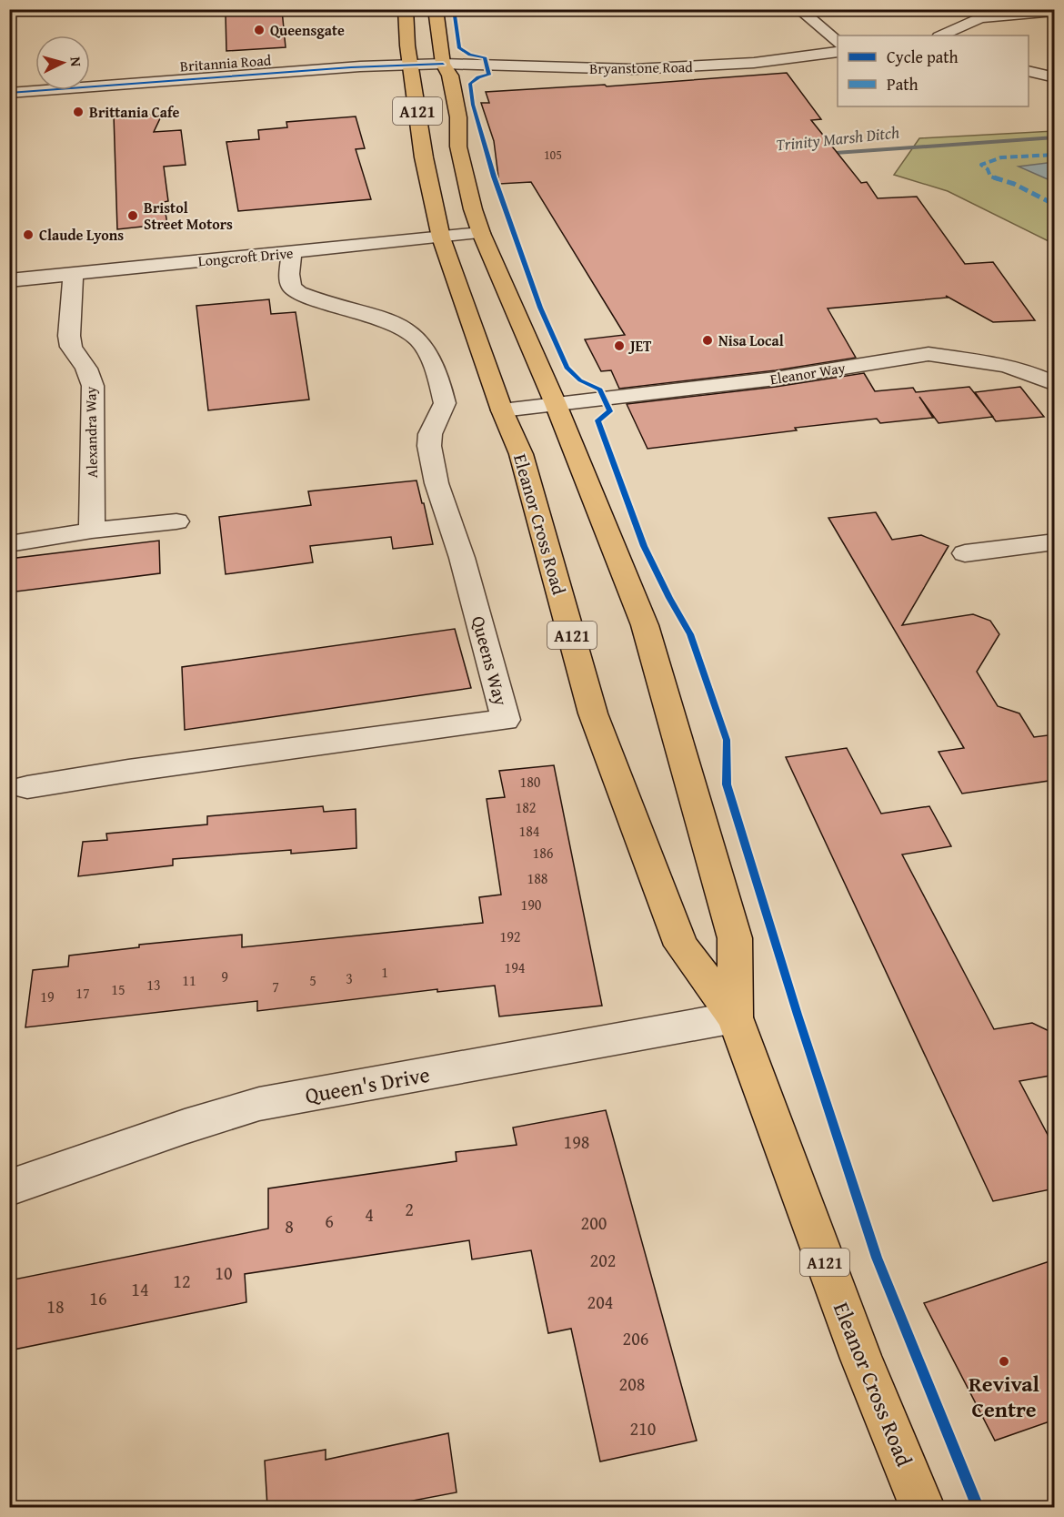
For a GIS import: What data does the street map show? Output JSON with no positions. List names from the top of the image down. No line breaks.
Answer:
{"streets":{"main road":["A121","Eleanor Cross Road"],"street":["Britannia Road","Bryanstone Road","Longcroft Drive","Eleanor Way","Alexandra Way","Queens Way","Queen's Drive"]},"crossings":[["Britannia Road","Bryanstone Road"],["Britannia Road","Eleanor Cross Road"],["Bryanstone Road","Eleanor Cross Road"],["Longcroft Drive","Alexandra Way"],["Longcroft Drive","Eleanor Cross Road"],["Longcroft Drive","Queens Way"],["Eleanor Way","Eleanor Cross Road"],["Eleanor Cross Road","Queen's Drive"]],"water":["Trinity Marsh Ditch"],"places":["Queensgate","Brittania Cafe","Bristol Street Motors","Claude Lyons","Nisa Local","JET","Revival Centre"],"house_numbers":["105","180","182","184","186","188","190","192","194","1","9","3","11","5","13","7","15","17","19","198","2","4","6","200","8","202","10","12","14","16","204","18","206","208","210"],"legend":["Cycle path","Path"],"north":"right"}
